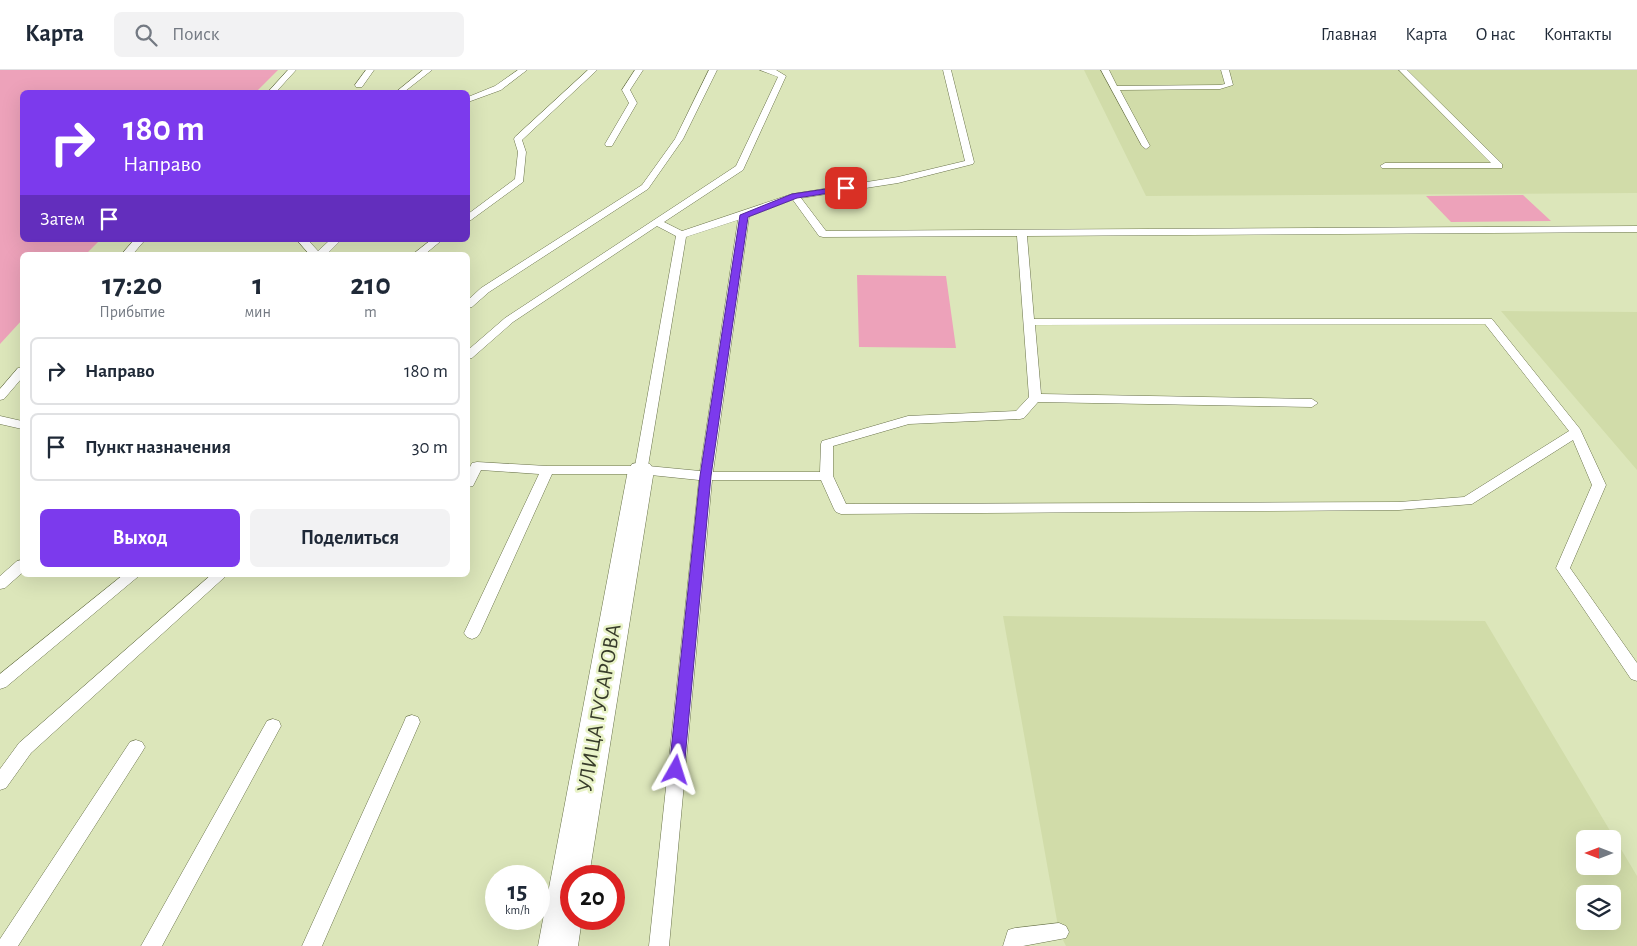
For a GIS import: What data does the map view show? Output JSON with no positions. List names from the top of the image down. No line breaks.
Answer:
{"streets":{"street":["УЛИЦА ГУСАРОВА"]},"north":"left","page":{"header":"Карта","search":"Поиск","nav":["Главная","Карта","О нас","Контакты"],"turn":["180 m","Направо"],"then":"Затем","eta":["17:20","Прибытие","1","мин","210","m"],"list":[{"name":"Направо","value":"180 m"},{"name":"Пункт назначения","value":"30 m"}],"buttons":["Выход","Поделиться"],"speed":"15 km/h","limit":"20"}}
